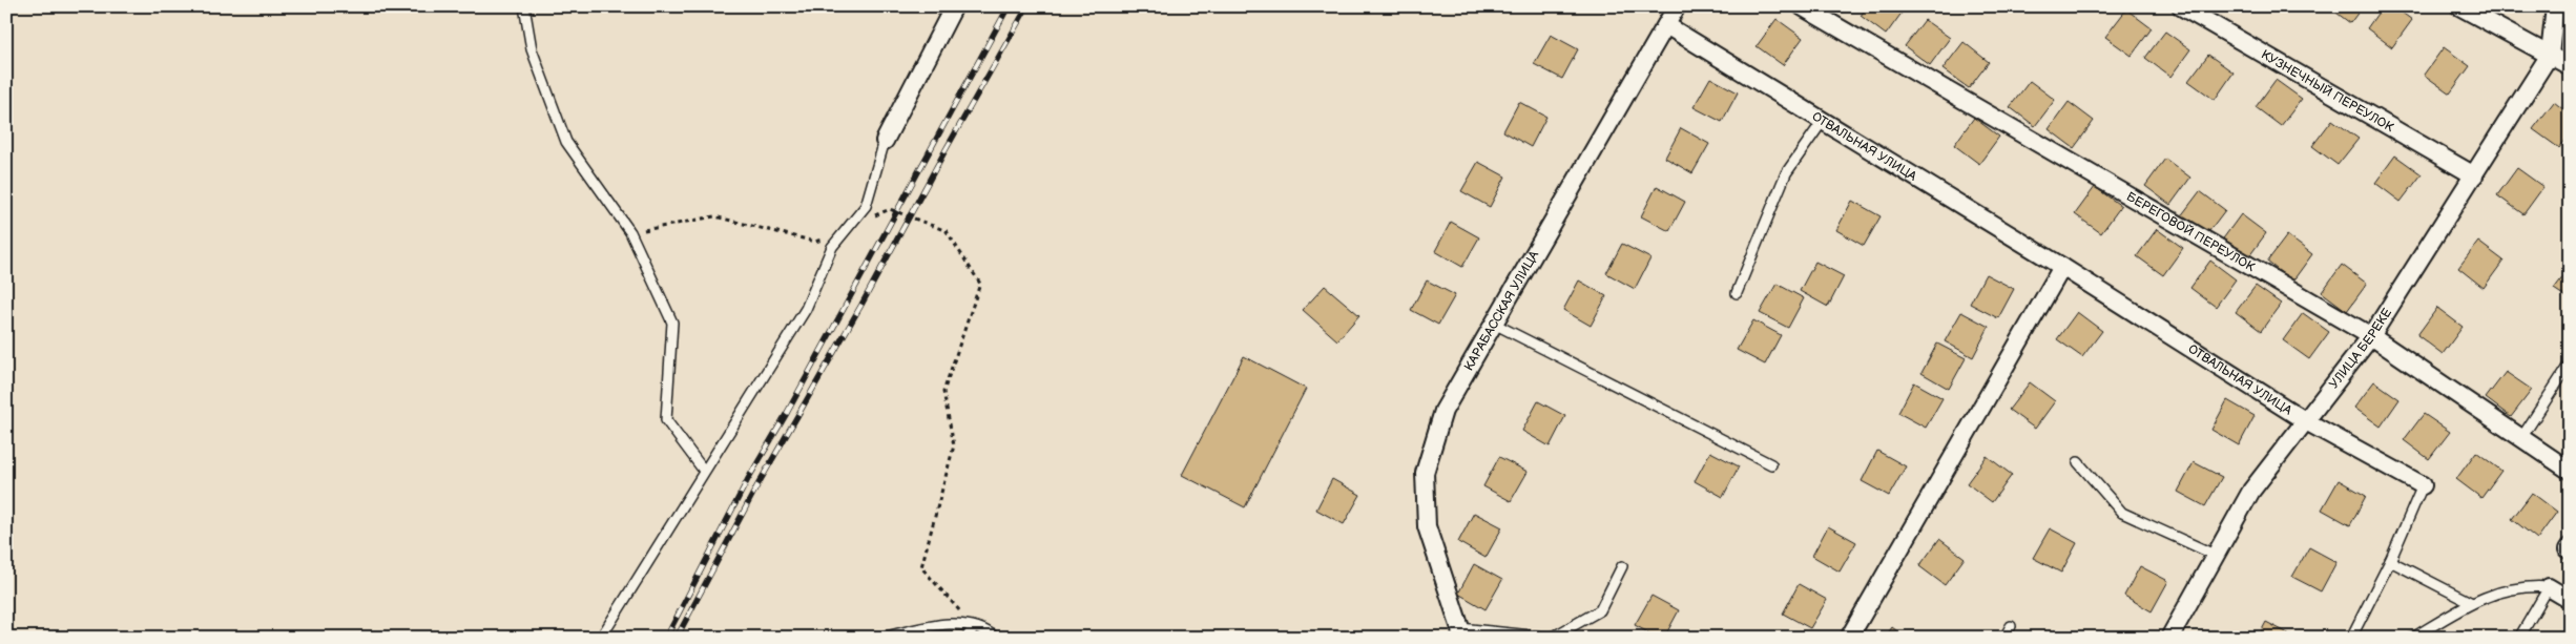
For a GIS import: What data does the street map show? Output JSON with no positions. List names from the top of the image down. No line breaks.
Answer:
{"streets":{"street":["КУЗНЕЧНЫЙ ПЕРЕУЛОК","ОТВАЛЬНАЯ УЛИЦА","БЕРЕГОВОЙ ПЕРЕУЛОК","КАРАБАССКАЯ УЛИЦА","УЛИЦА БЕРЕКЕ"]},"crossings":[["КУЗНЕЧНЫЙ ПЕРЕУЛОК","УЛИЦА БЕРЕКЕ"],["ОТВАЛЬНАЯ УЛИЦА","КАРАБАССКАЯ УЛИЦА"],["ОТВАЛЬНАЯ УЛИЦА","УЛИЦА БЕРЕКЕ"],["БЕРЕГОВОЙ ПЕРЕУЛОК","УЛИЦА БЕРЕКЕ"]]}
